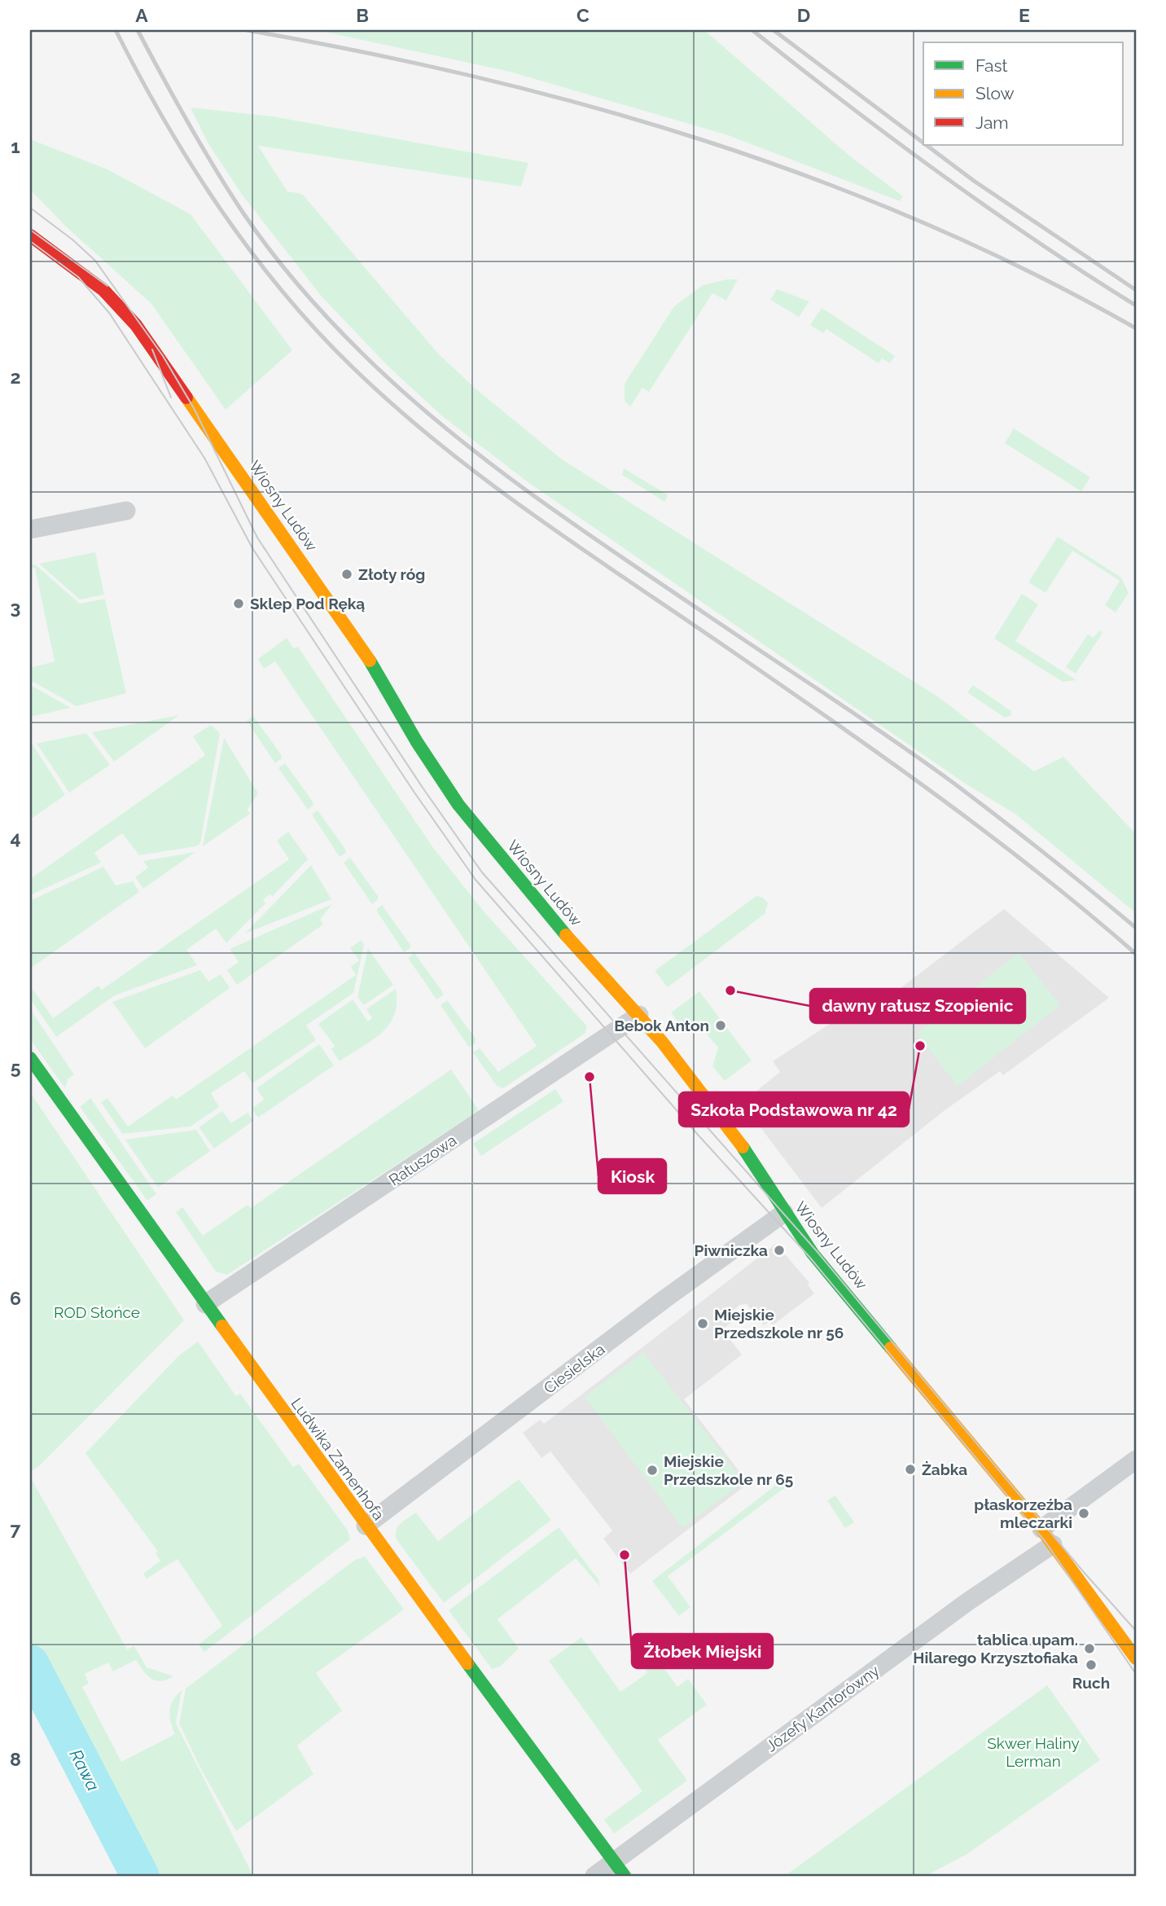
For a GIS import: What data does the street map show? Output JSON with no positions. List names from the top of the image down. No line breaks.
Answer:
{"streets":{"street":["Wiosny Ludów","Ratuszowa","Ciesielska","Ludwika Zamenhofa","Józefy Kantorówny"]},"crossings":[["Wiosny Ludów","Ratuszowa"],["Wiosny Ludów","Ciesielska"],["Wiosny Ludów","Józefy Kantorówny"],["Ratuszowa","Ludwika Zamenhofa"],["Ciesielska","Ludwika Zamenhofa"],["Ludwika Zamenhofa","Józefy Kantorówny"]],"water":["Rawa"],"parks":["ROD Słońce","Skwer Haliny Lerman"],"places":["Złoty róg","Sklep Pod Ręką","dawny ratusz Szopienic","Bebok Anton","Szkoła Podstawowa nr 42","Kiosk","Piwniczka","Miejskie Przedszkole nr 56","Żabka","Miejskie Przedszkole nr 65","płaskorzeźba mleczarki","Żłobek Miejski","tablica upam. Hilarego Krzysztofiaka","Ruch"],"legend":["Fast","Slow","Jam"],"grid":{"columns":["A","B","C","D","E"],"rows":["1","2","3","4","5","6","7","8"]}}
